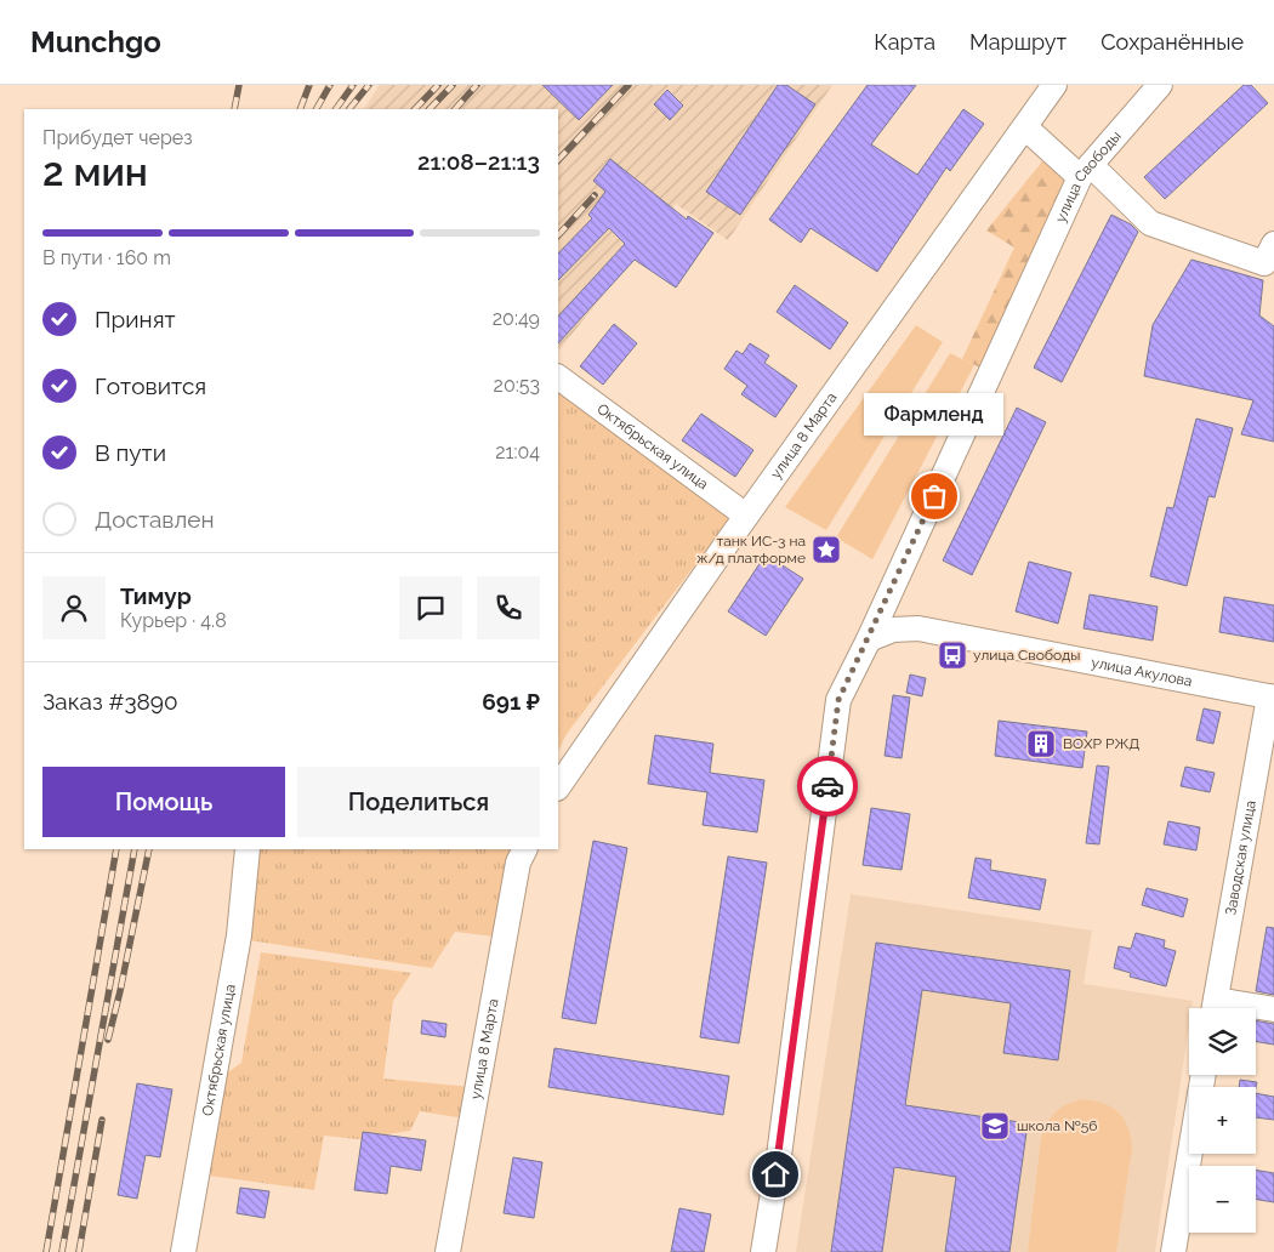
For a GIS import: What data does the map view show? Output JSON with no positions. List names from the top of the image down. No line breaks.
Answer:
{"streets":{"street":["улица Свободы","улица 8 Марта","Октябрьская улица","улица Акулова","Заводская улица"]},"crossings":[["улица Свободы","улица Акулова"],["улица 8 Марта","Октябрьская улица"],["улица Акулова","Заводская улица"]],"places":{"other":["Фармленд"],"place":["танк ИС-3 на ж/д платформе"],"bus stop":["улица Свободы"],"building":["ВОХР РЖД"],"school or university":["школа №56"]},"page":{"header":"Munchgo","nav":["Карта","Маршрут","Сохранённые"],"heading":["2 мин","Прибудет через","21:08–21:13"],"panel":["Тимур","Курьер · 4.8","Заказ #3890","691 ₽"],"bar":"В пути · 160 m","list":[["Принят","20:49"],["Готовится","20:53"],["В пути","21:04"],"Доставлен"],"bubble":"Фармленд","buttons":["Помощь","Поделиться"],"map_buttons":["+","−"]}}
